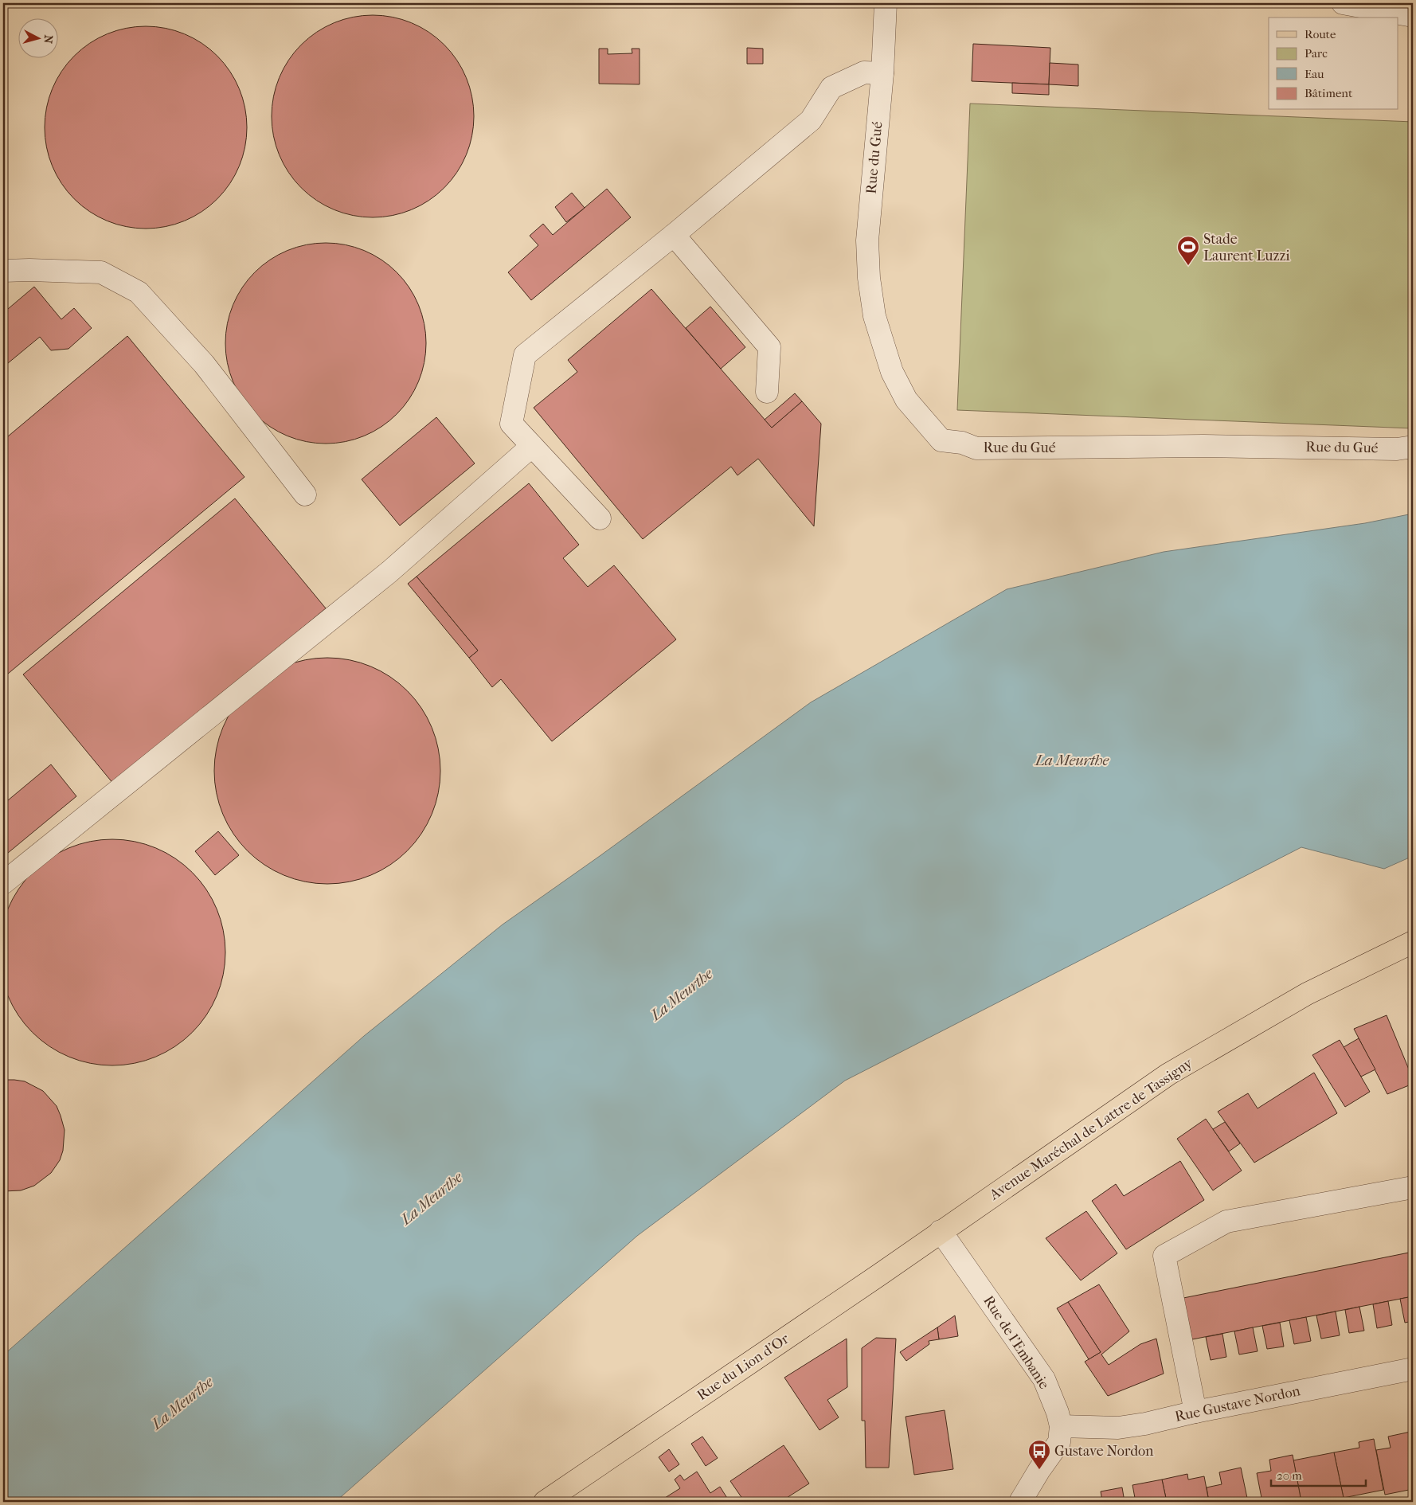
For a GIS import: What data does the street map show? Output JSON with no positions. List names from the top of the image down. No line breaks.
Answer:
{"streets":{"main road":["Avenue Maréchal de Lattre de Tassigny","Rue du Lion d'Or"],"street":["Rue du Gué","Rue de l'Embanie","Rue Gustave Nordon"]},"crossings":[["Avenue Maréchal de Lattre de Tassigny","Rue de l'Embanie"],["Avenue Maréchal de Lattre de Tassigny","Rue du Lion d'Or"],["Rue de l'Embanie","Rue du Lion d'Or"],["Rue de l'Embanie","Rue Gustave Nordon"]],"water":["La Meurthe"],"places":{"sports":["Stade Laurent Luzzi"],"bus stop":["Gustave Nordon"]},"legend":["Route","Parc","Eau","Bâtiment"],"scale_bar":"20 m","north":"right"}
